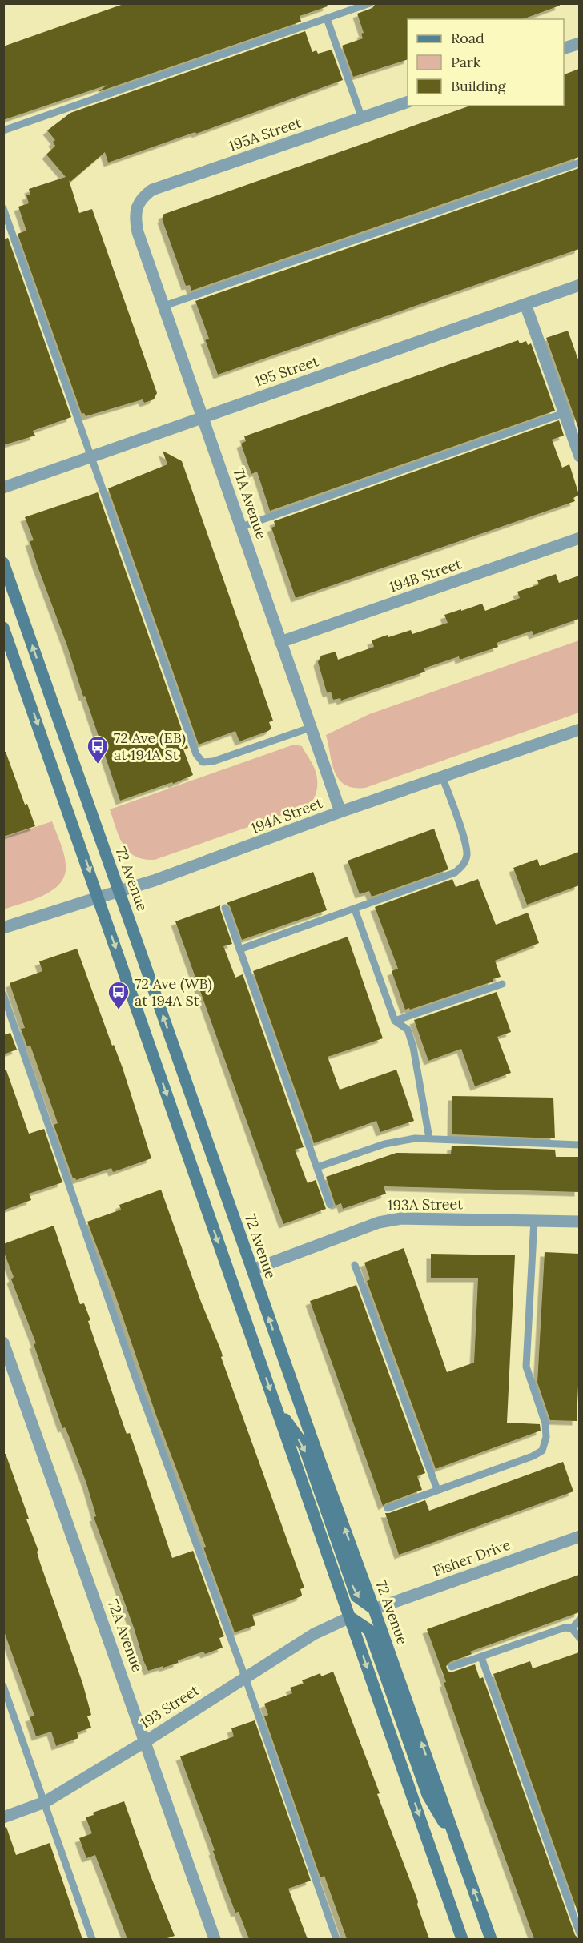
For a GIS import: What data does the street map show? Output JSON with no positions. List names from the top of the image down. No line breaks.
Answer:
{"streets":{"main road":["72 Avenue"],"street":["195A Street","195 Street","71A Avenue","194B Street","194A Street","193A Street","Fisher Drive","72A Avenue","193 Street"]},"crossings":[["195A Street","71A Avenue"],["195 Street","71A Avenue"],["71A Avenue","194B Street"],["71A Avenue","194A Street"],["194A Street","72 Avenue"],["72 Avenue","193A Street"],["72 Avenue","Fisher Drive"],["72A Avenue","193 Street"]],"places":{"bus stop":["72 Ave (EB) at 194A St","72 Ave (WB) at 194A St"]},"legend":["Road","Park","Building"]}
